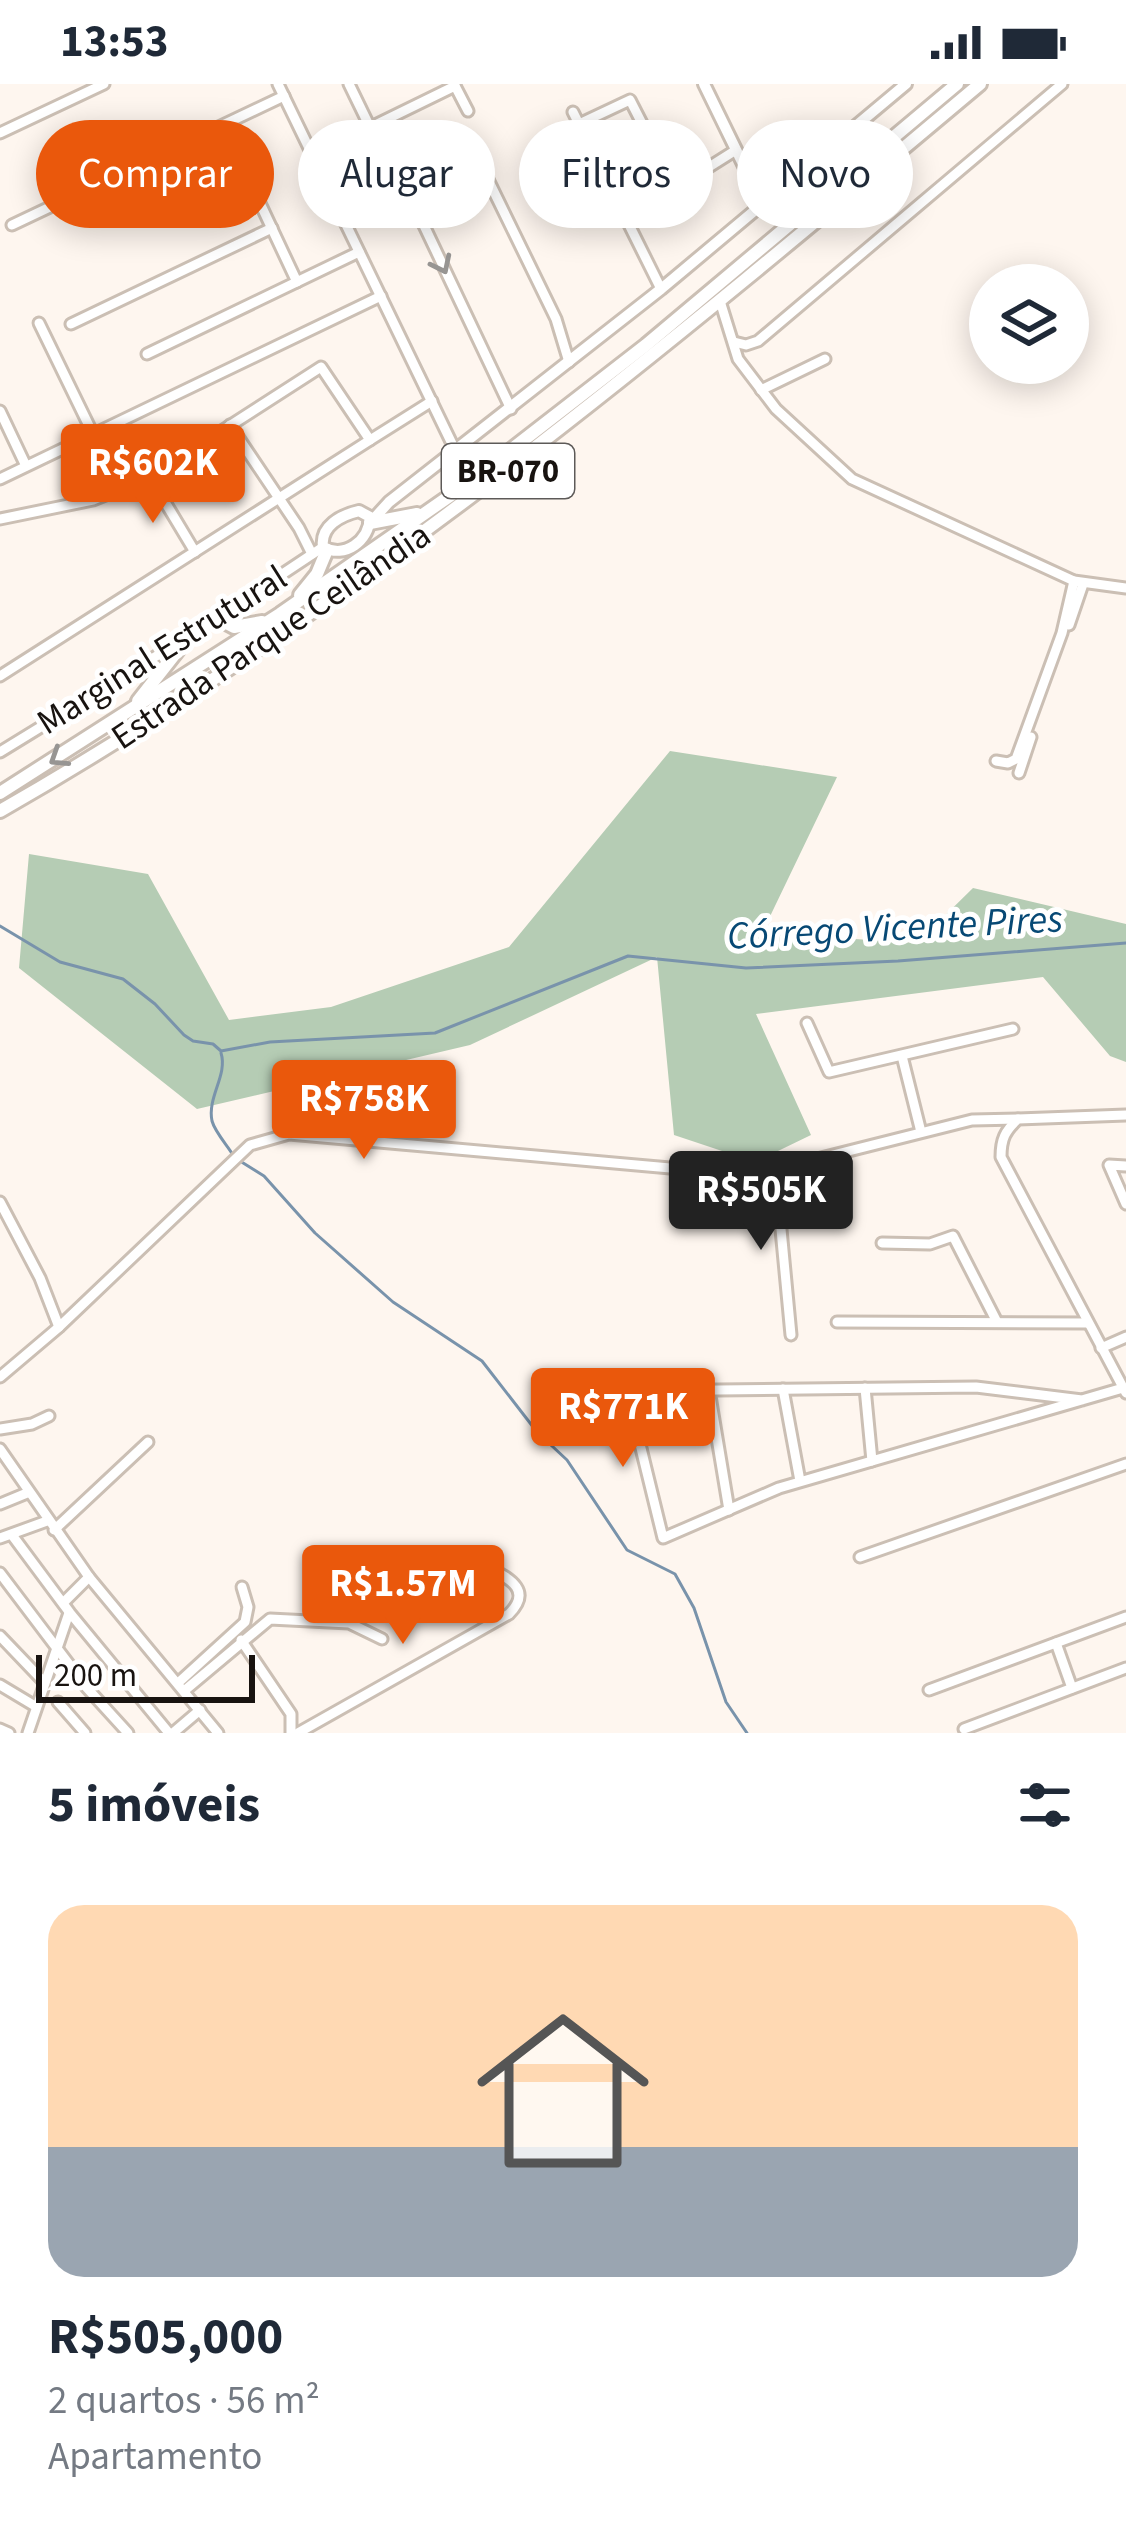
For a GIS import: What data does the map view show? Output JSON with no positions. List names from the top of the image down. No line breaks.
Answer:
{"streets":{"highway":["BR-070","Estrada Parque Ceilândia"],"street":["Marginal Estrutural"]},"water":["Córrego Vicente Pires"],"scale_bar":"200 m","page":{"status":"13:53","chip":["Comprar","Alugar","Filtros","Novo"],"price":["R$602K","R$758K","R$505K","R$771K","R$1.57M"],"scale":"200 m","heading":"5 imóveis","list":[{"name":"R$505,000","note":"2 quartos · 56 m² · Apartamento"}]}}
